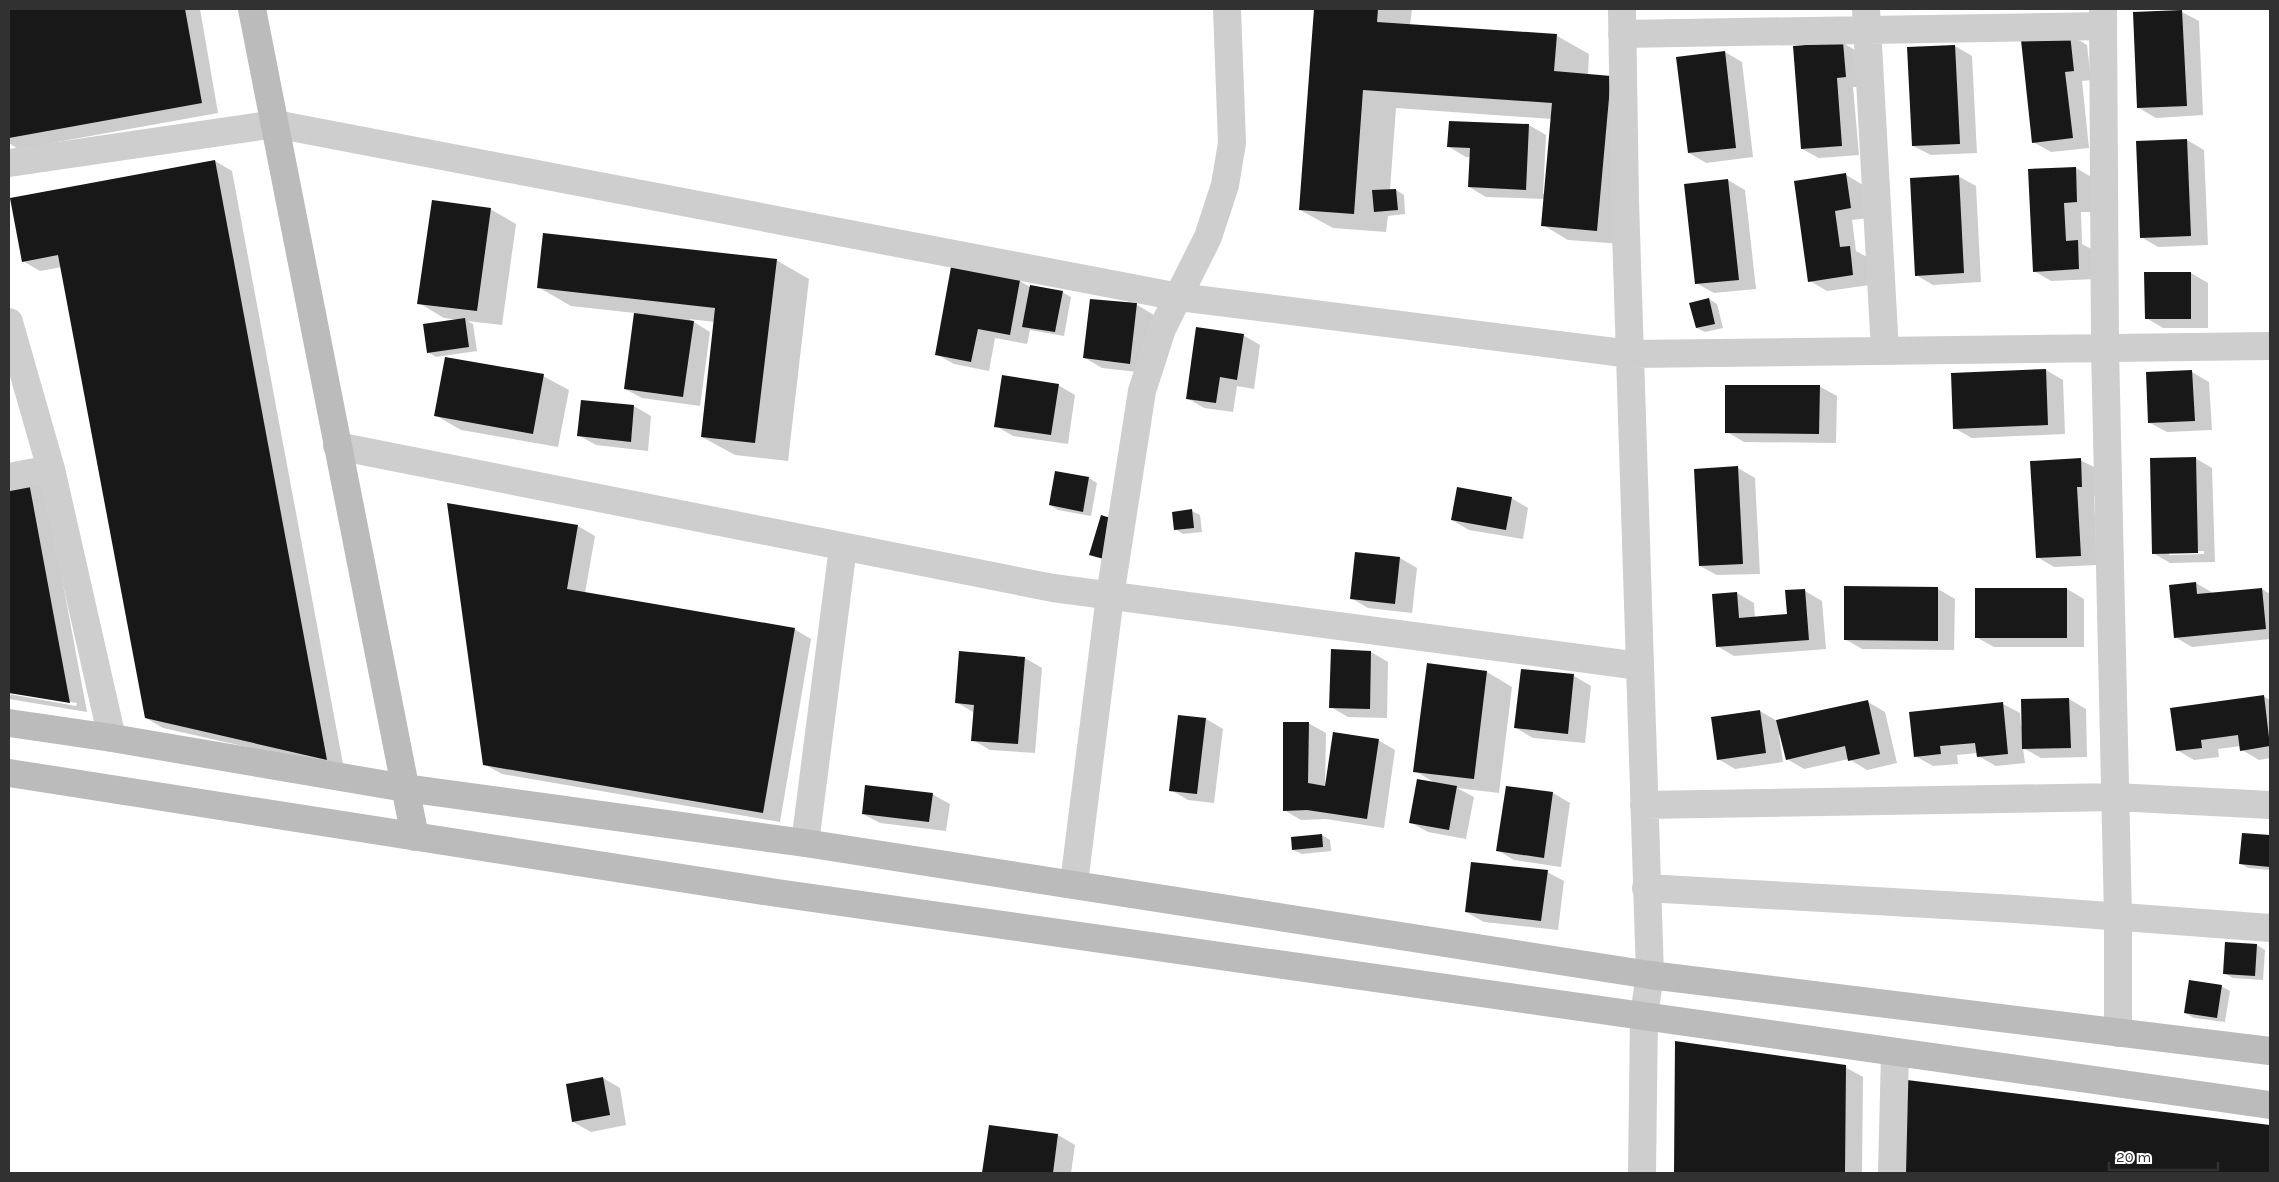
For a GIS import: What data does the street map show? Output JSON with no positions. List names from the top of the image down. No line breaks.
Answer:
{"scale_bar":"20 m"}
